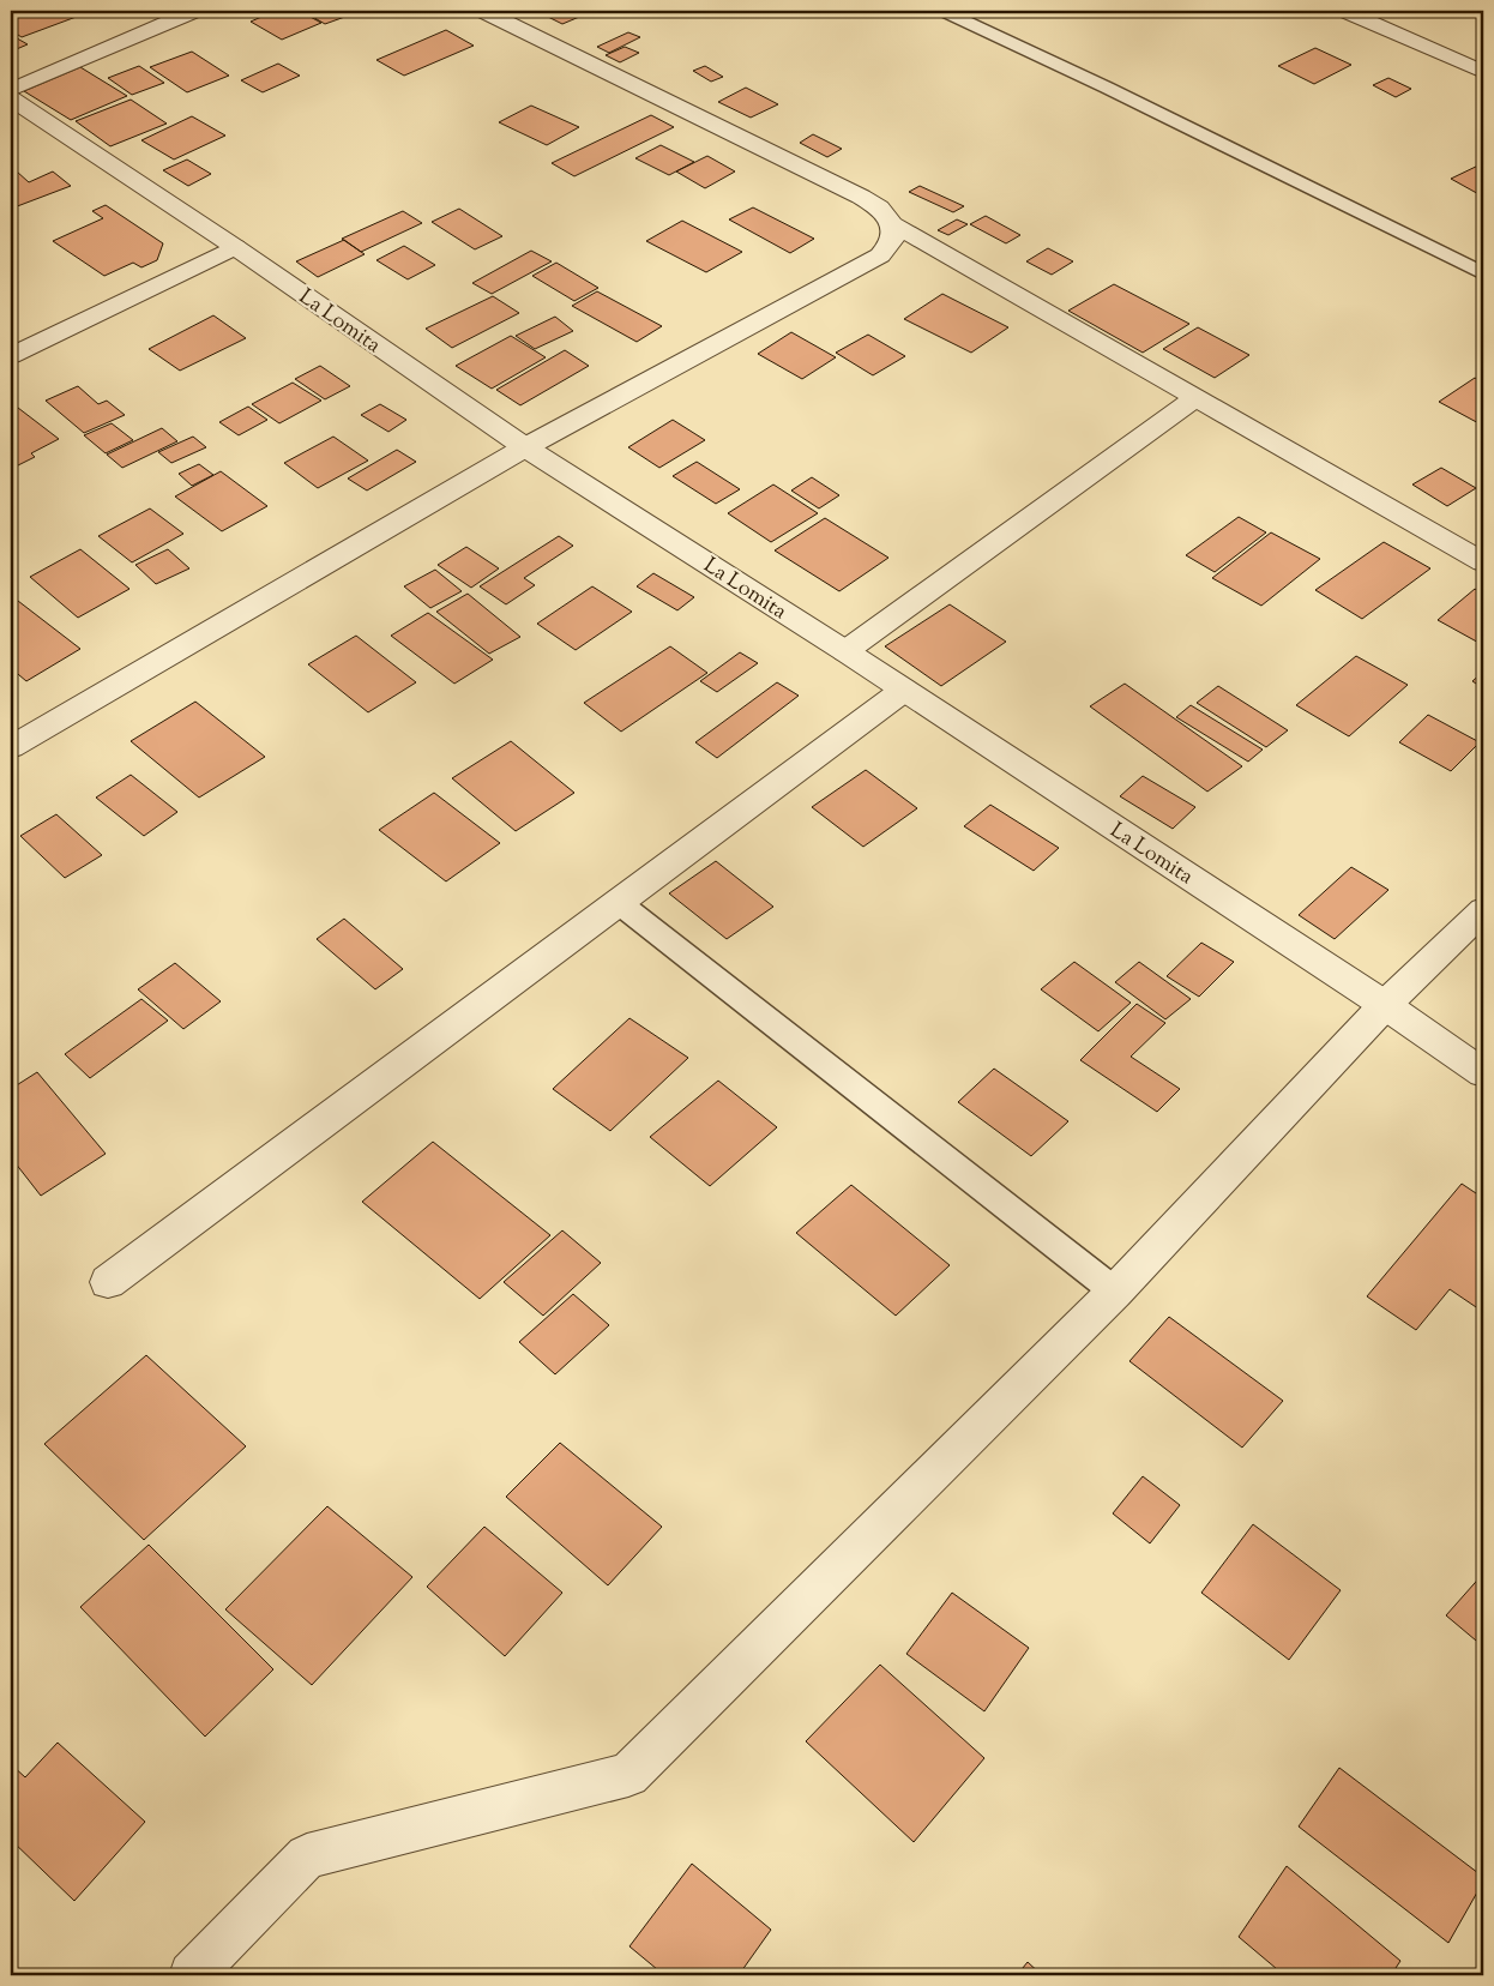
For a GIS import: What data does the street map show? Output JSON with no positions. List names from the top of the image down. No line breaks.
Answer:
{"streets":{"street":["La Lomita"]}}
